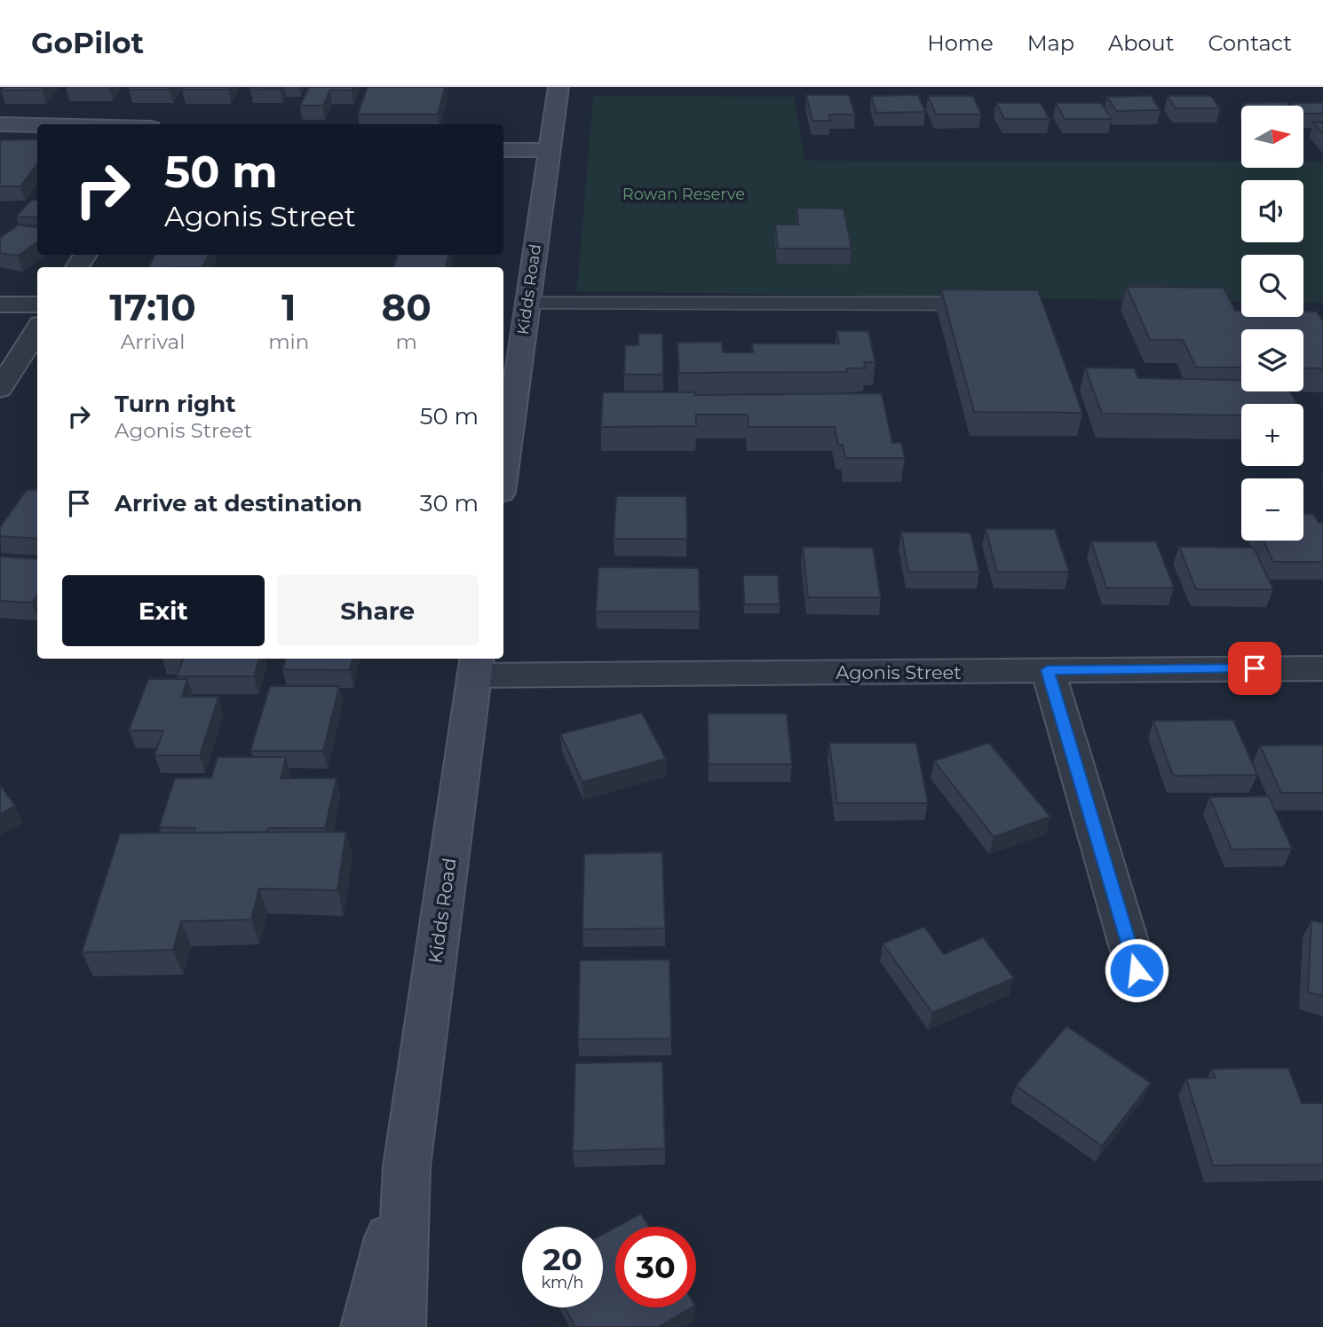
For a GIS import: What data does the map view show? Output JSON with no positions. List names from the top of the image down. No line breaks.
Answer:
{"streets":{"main road":["Kidds Road"],"street":["Agonis Street"]},"crossings":[["Kidds Road","Agonis Street"]],"parks":["Rowan Reserve"],"north":"right","page":{"header":"GoPilot","nav":["Home","Map","About","Contact"],"map_buttons":["+","−"],"turn":["50 m","Agonis Street"],"eta":["17:10","Arrival","1","min","80","m"],"list":[{"name":"Turn right","note":"Agonis Street","value":"50 m"},{"name":"Arrive at destination","value":"30 m"}],"buttons":["Exit","Share"],"speed":"20 km/h","limit":"30"}}
